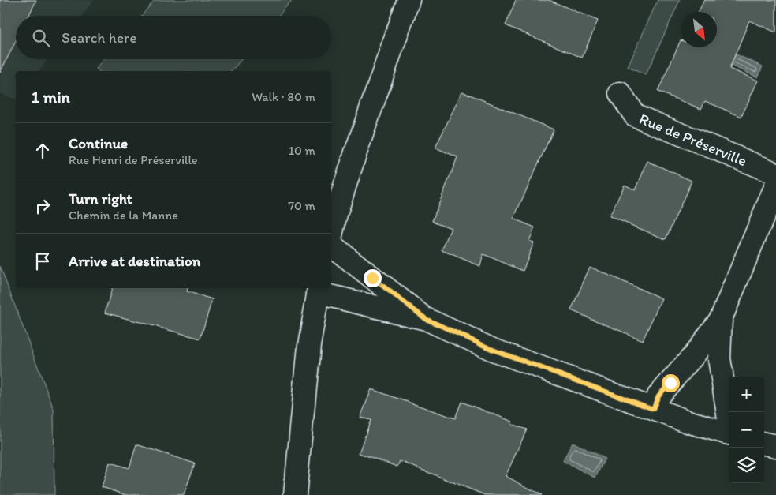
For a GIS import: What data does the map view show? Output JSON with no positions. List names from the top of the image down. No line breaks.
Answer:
{"streets":{"street":["Rue de Préserville"]},"north":"bottom right","page":{"search":"Search here","heading":["1 min","Walk · 80 m"],"list":[["Continue","Rue Henri de Préserville","10 m"],["Turn right","Chemin de la Manne","70 m"],"Arrive at destination"],"map_buttons":["+","−"]}}
